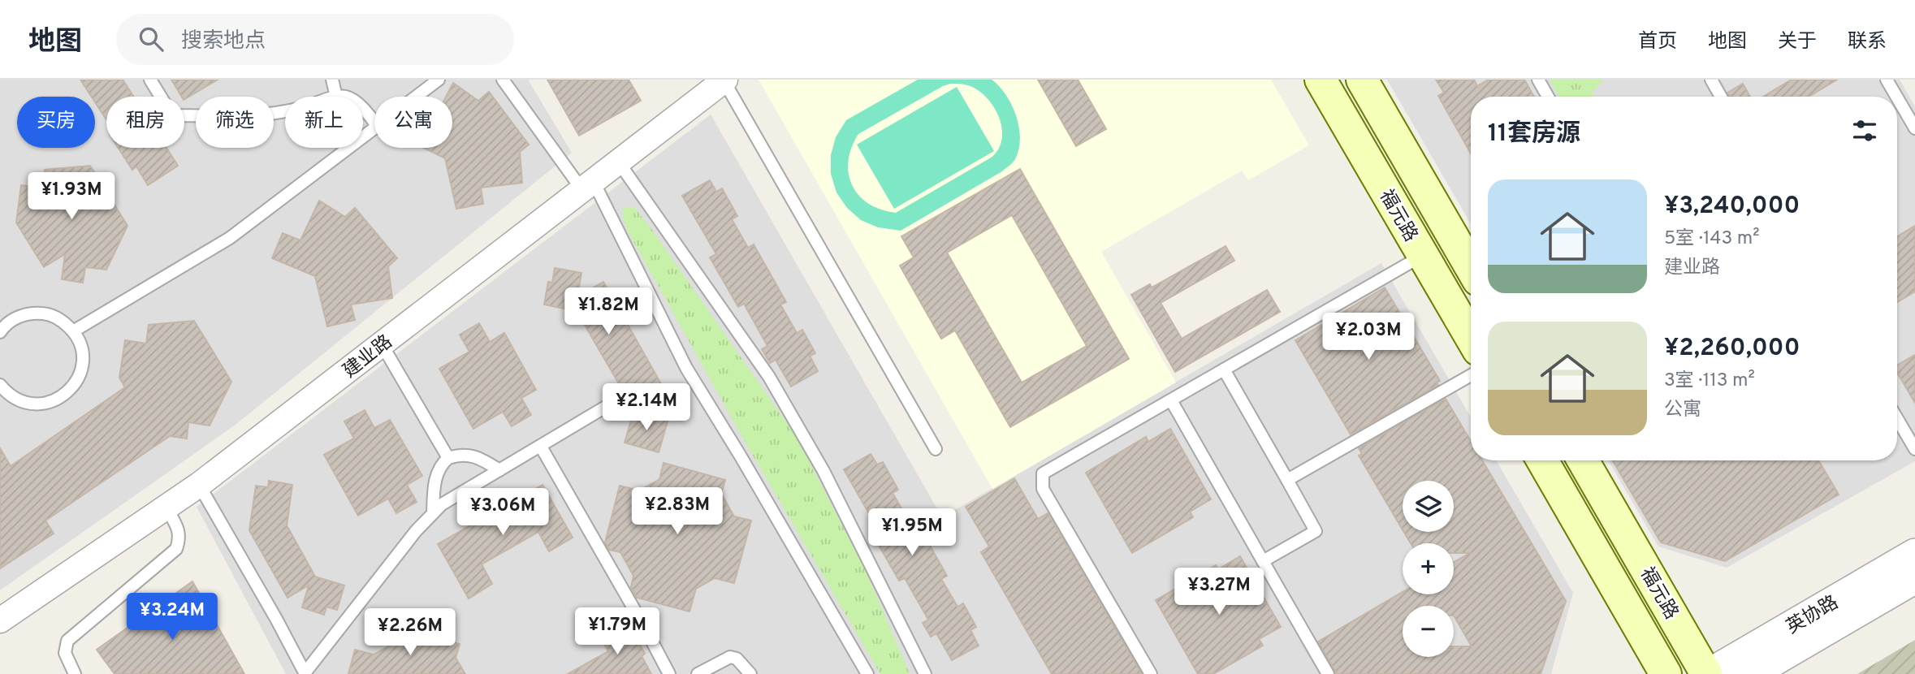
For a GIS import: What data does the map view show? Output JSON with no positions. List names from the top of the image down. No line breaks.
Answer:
{"streets":{"main road":["福元路"],"street":["建业路","英协路"]},"crossings":[["福元路","英协路"]],"page":{"header":"地图","search":"搜索地点","nav":["首页","地图","关于","联系"],"chip":["买房","租房","筛选","新上","公寓"],"heading":"11套房源","list":[{"name":"¥3,240,000","note":"5室 · 143 m² · 建业路"},{"name":"¥2,260,000","note":"3室 · 113 m² · 公寓"}],"price":["¥1.93M","¥1.82M","¥2.03M","¥2.14M","¥2.83M","¥3.06M","¥1.95M","¥3.27M","¥3.24M","¥1.79M","¥2.26M"],"map_buttons":["+","−"]}}
